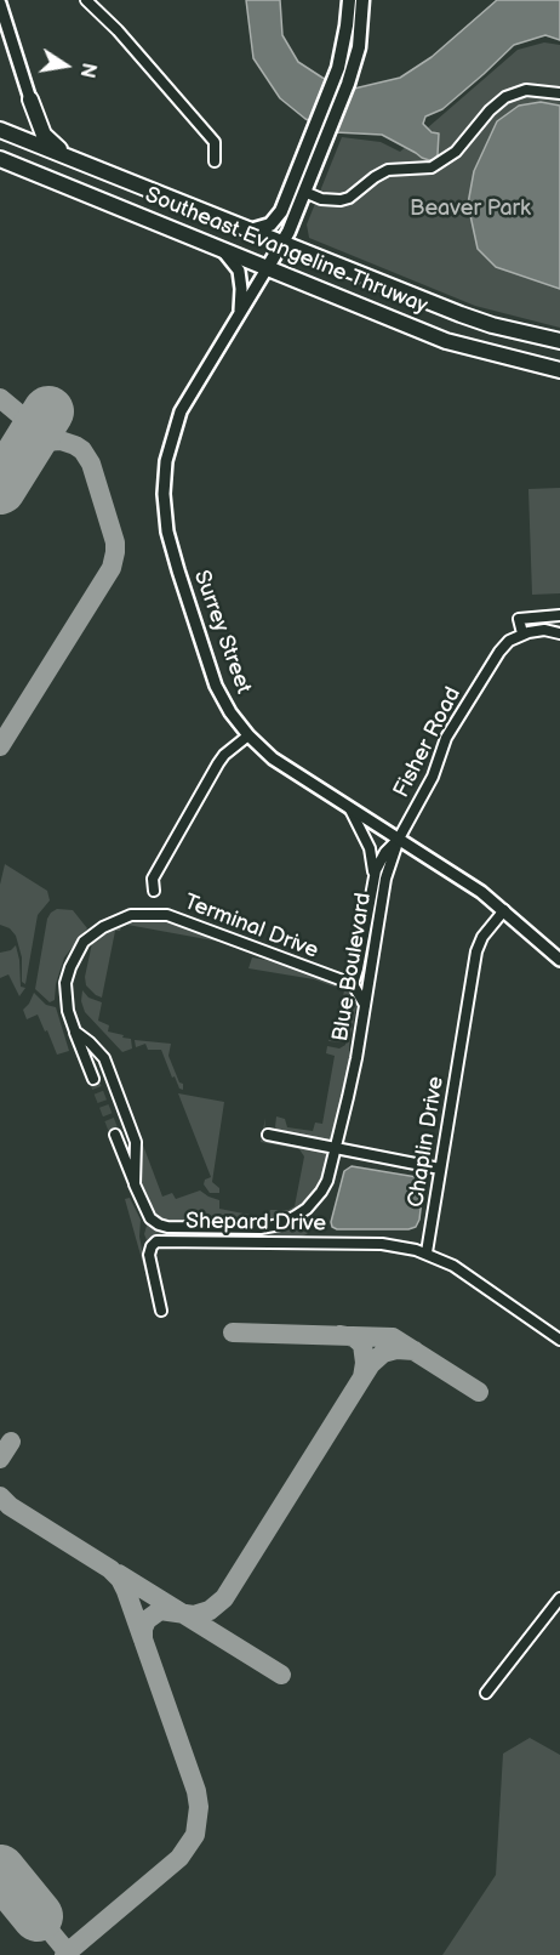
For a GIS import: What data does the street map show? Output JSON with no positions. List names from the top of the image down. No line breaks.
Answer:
{"streets":{"highway":["Southeast Evangeline Thruway"],"street":["Surrey Street","Fisher Road","Terminal Drive","Blue Boulevard","Chaplin Drive","Shepard Drive"]},"crossings":[["Southeast Evangeline Thruway","Surrey Street"],["Surrey Street","Fisher Road"],["Surrey Street","Blue Boulevard"],["Surrey Street","Chaplin Drive"],["Fisher Road","Blue Boulevard"],["Terminal Drive","Blue Boulevard"],["Chaplin Drive","Shepard Drive"]],"parks":["Beaver Park"],"north":"right"}
